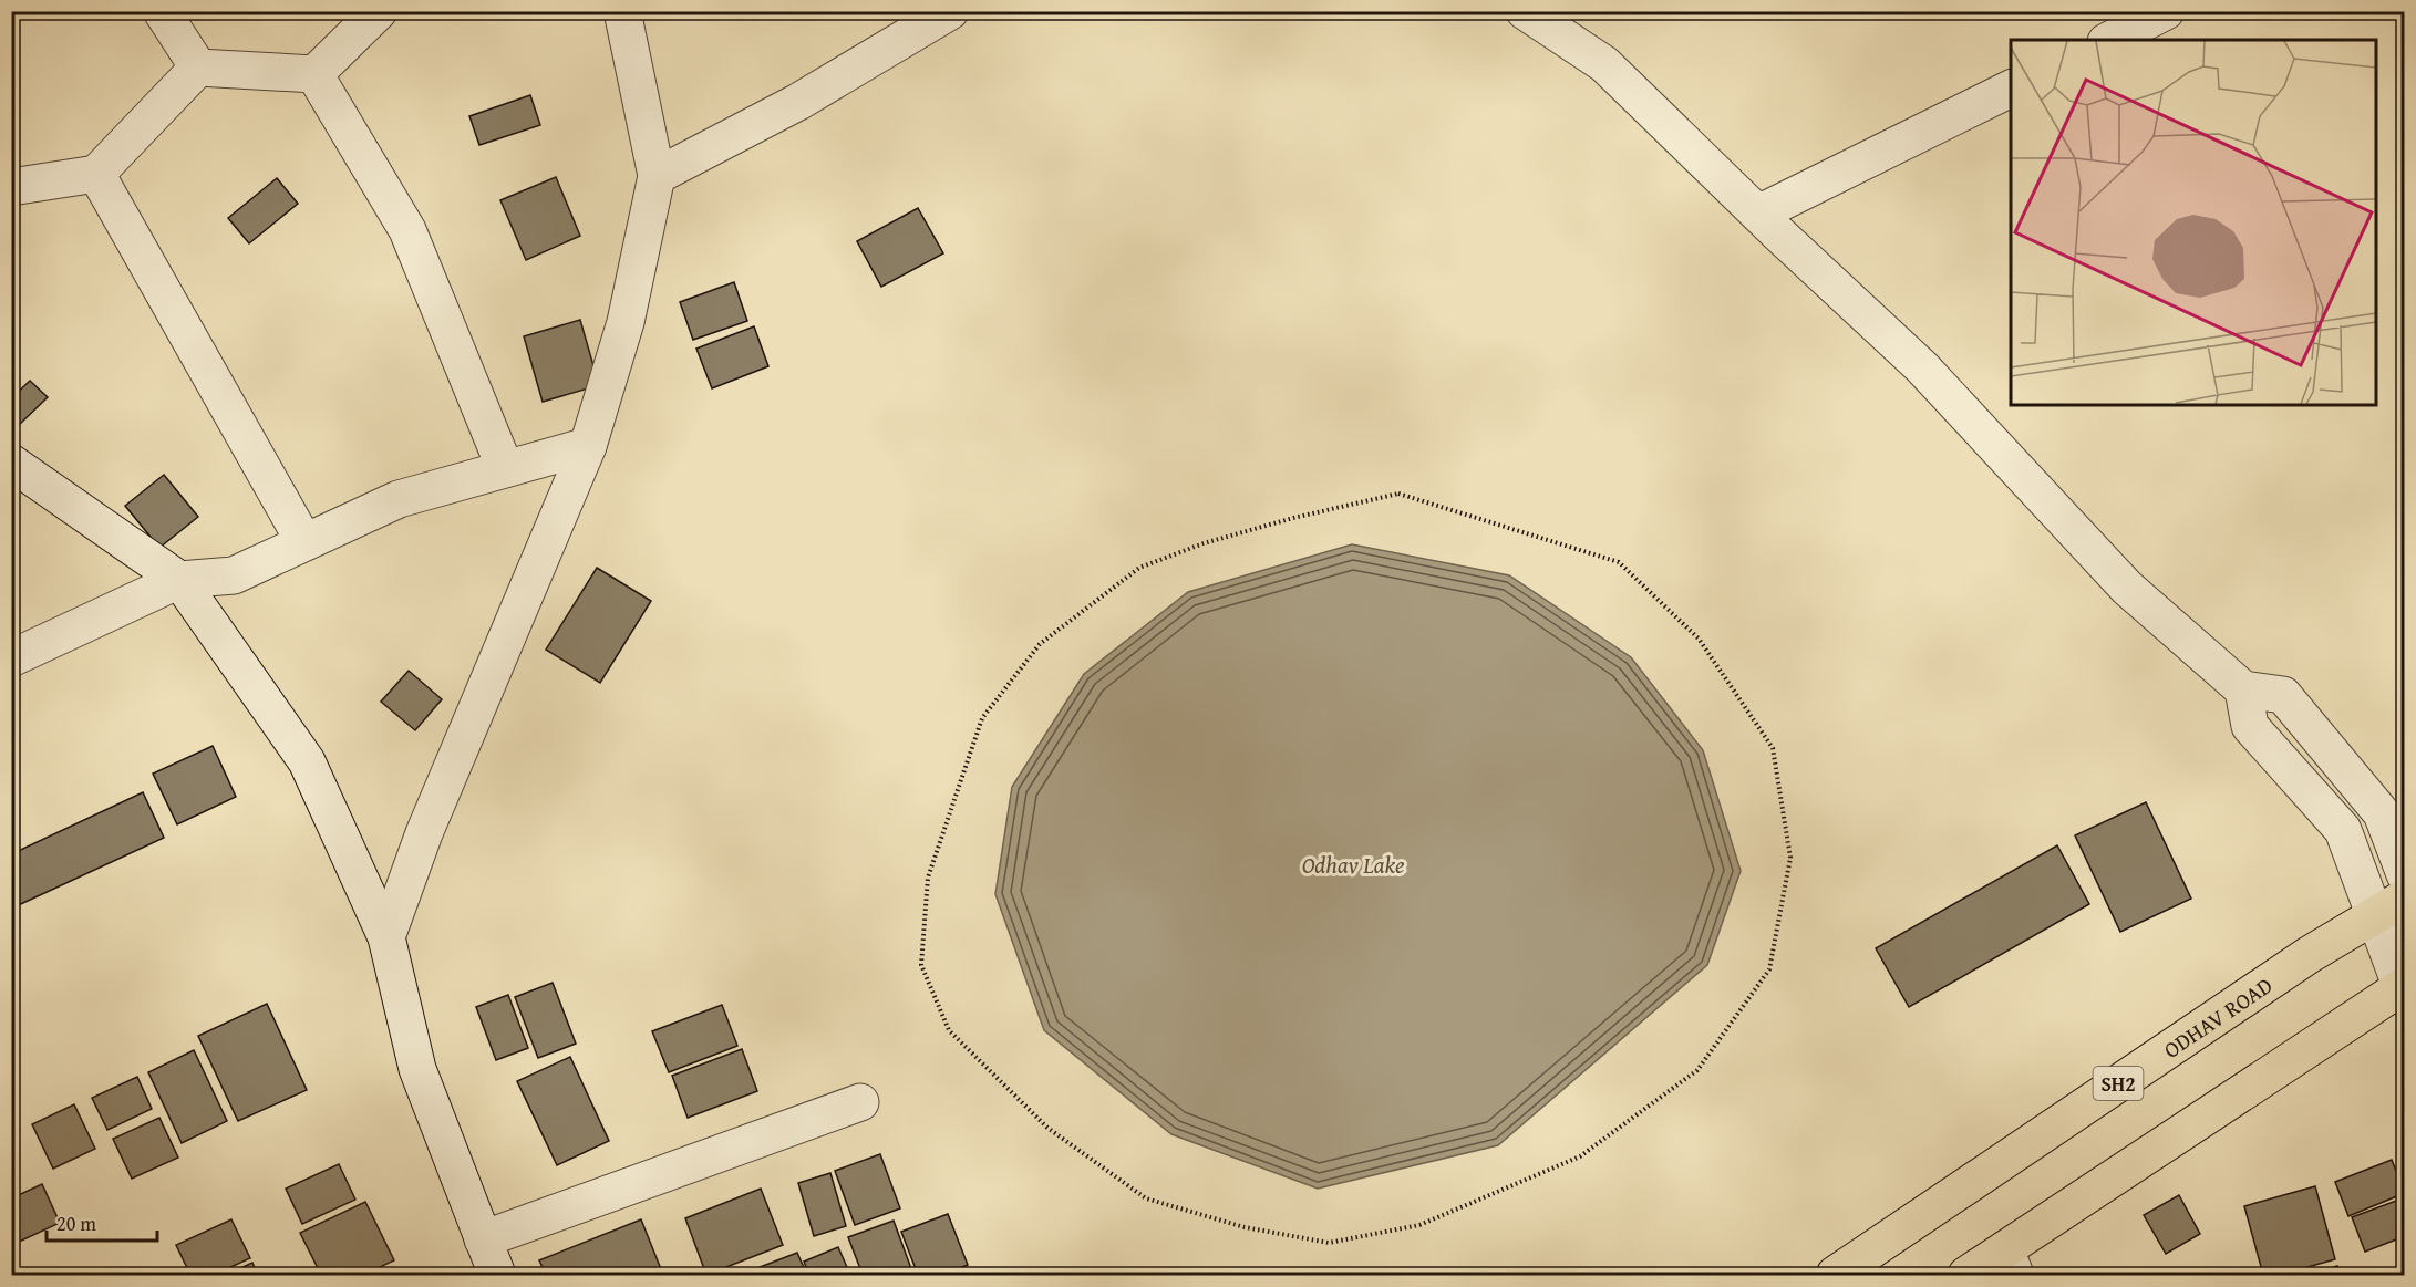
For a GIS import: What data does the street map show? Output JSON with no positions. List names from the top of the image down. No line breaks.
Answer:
{"streets":{"main road":["ODHAV ROAD","SH2"]},"water":["Odhav Lake"],"scale_bar":"20 m"}
